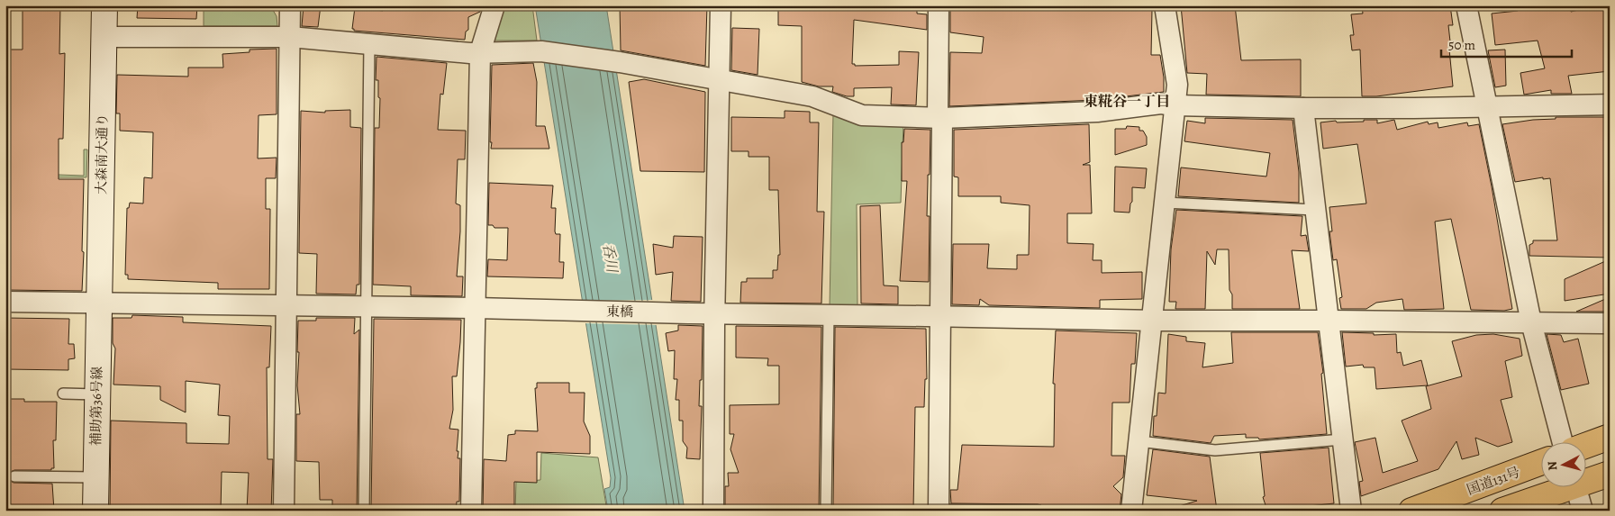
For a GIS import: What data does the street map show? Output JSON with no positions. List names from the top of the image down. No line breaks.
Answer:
{"streets":{"highway":["国道131号"],"street":["大森南大通り","東橋","補助第36号線"]},"crossings":[["大森南大通り","東橋"],["大森南大通り","補助第36号線"],["東橋","補助第36号線"]],"districts":["東糀谷一丁目"],"water":["呑川"],"scale_bar":"50 m","north":"left"}
